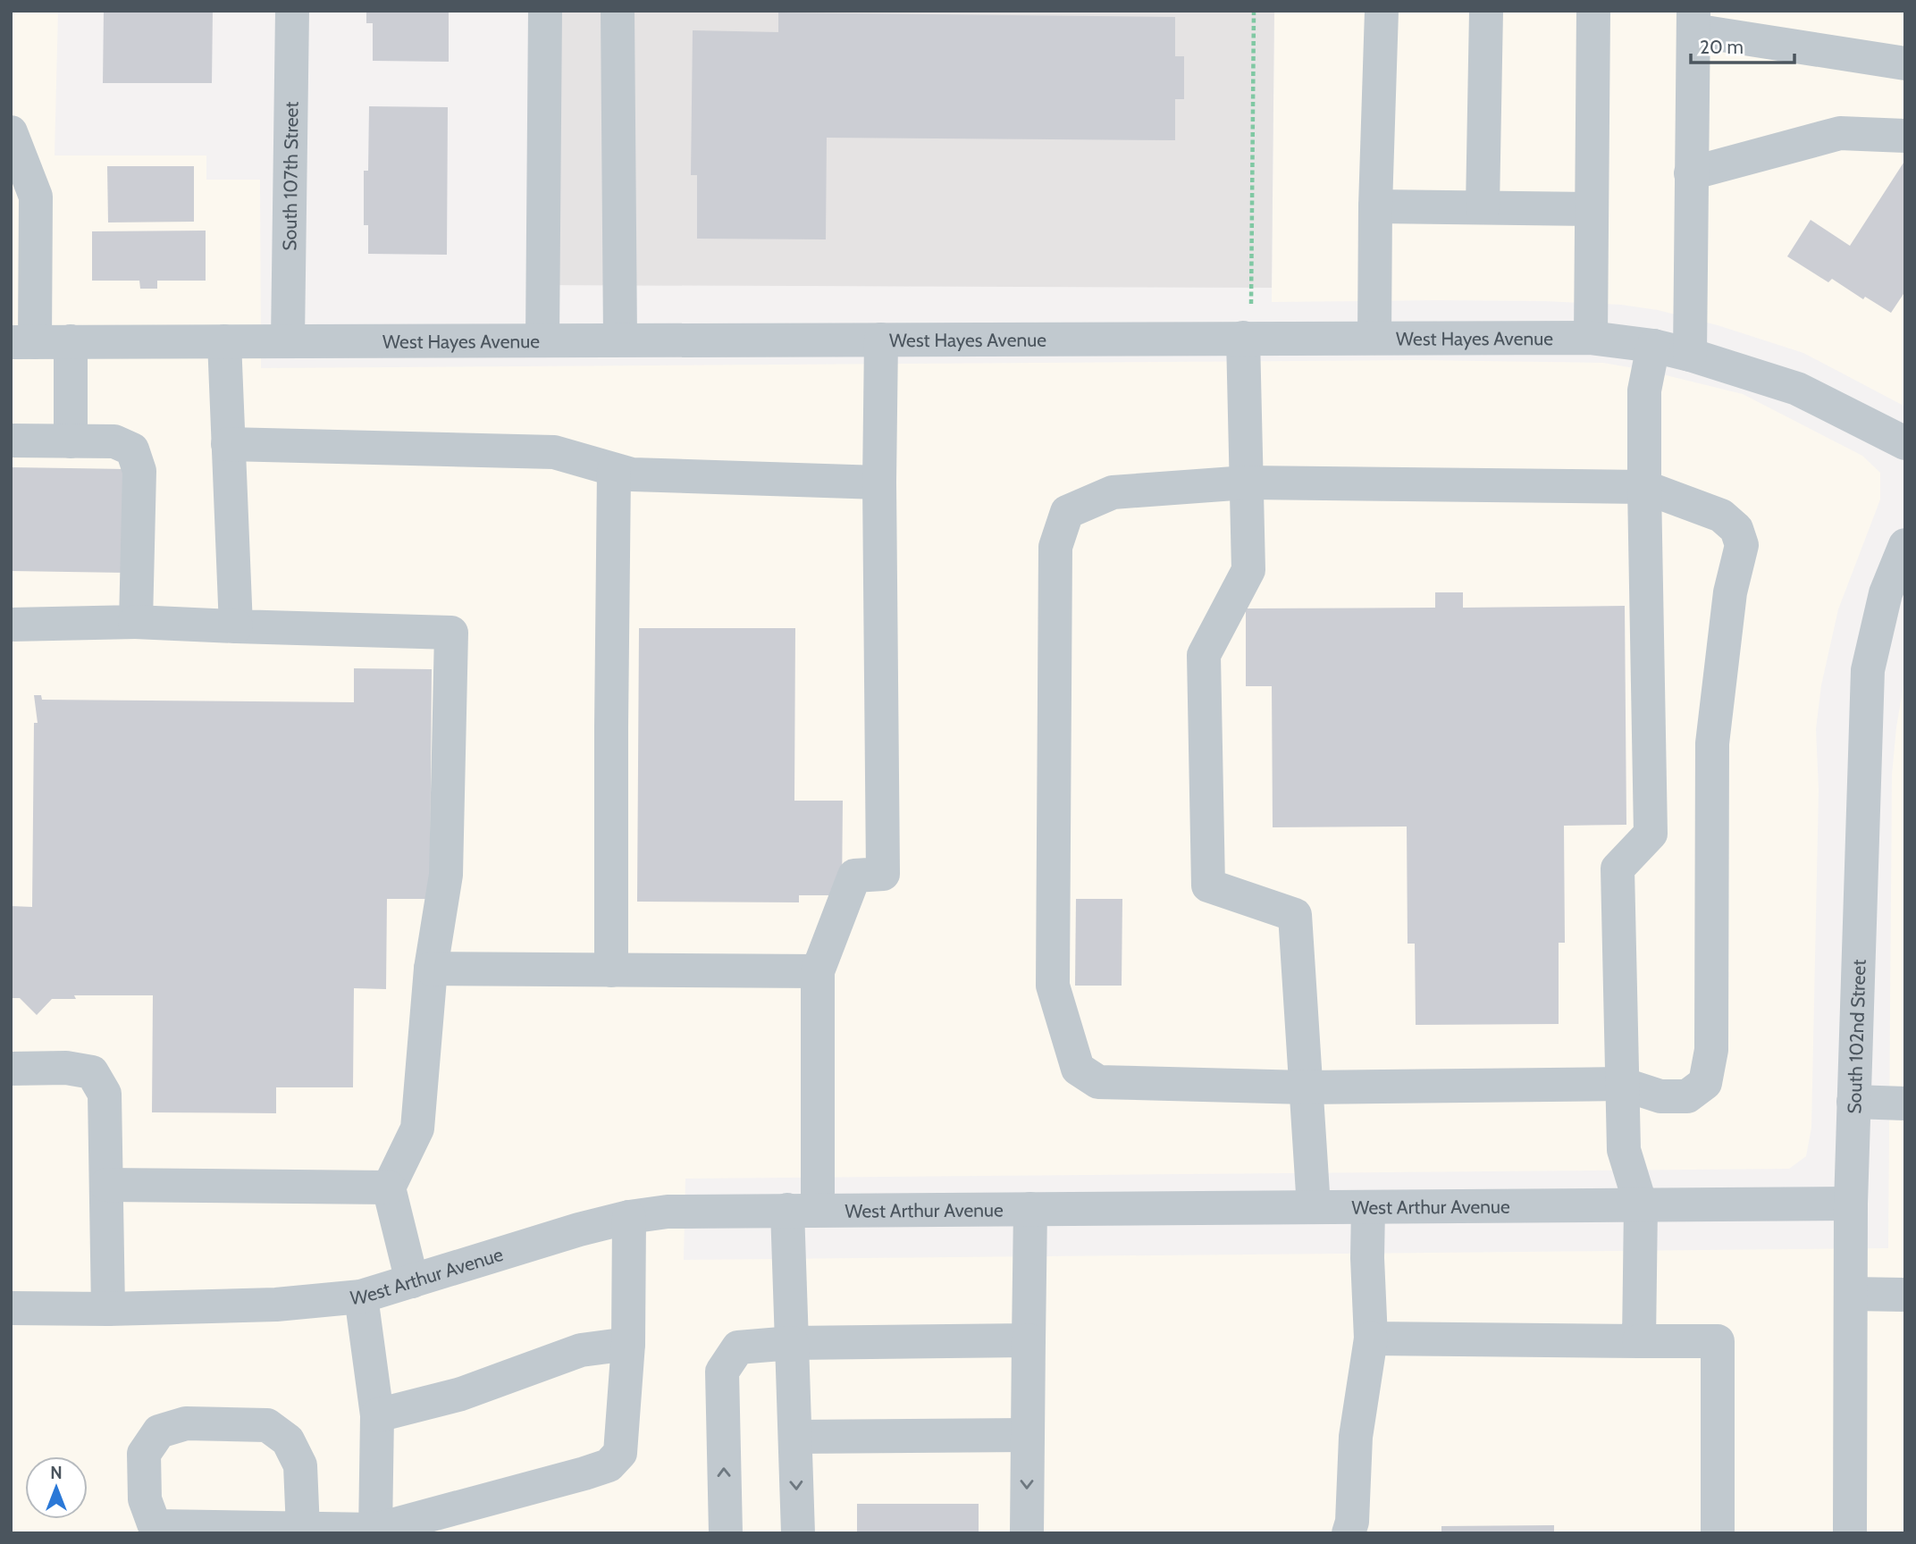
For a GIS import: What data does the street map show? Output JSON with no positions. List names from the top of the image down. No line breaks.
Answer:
{"streets":{"street":["South 107th Street","West Hayes Avenue","South 102nd Street","West Arthur Avenue"]},"crossings":[["South 107th Street","West Hayes Avenue"],["South 102nd Street","West Arthur Avenue"]],"scale_bar":"20 m","north":"top"}
